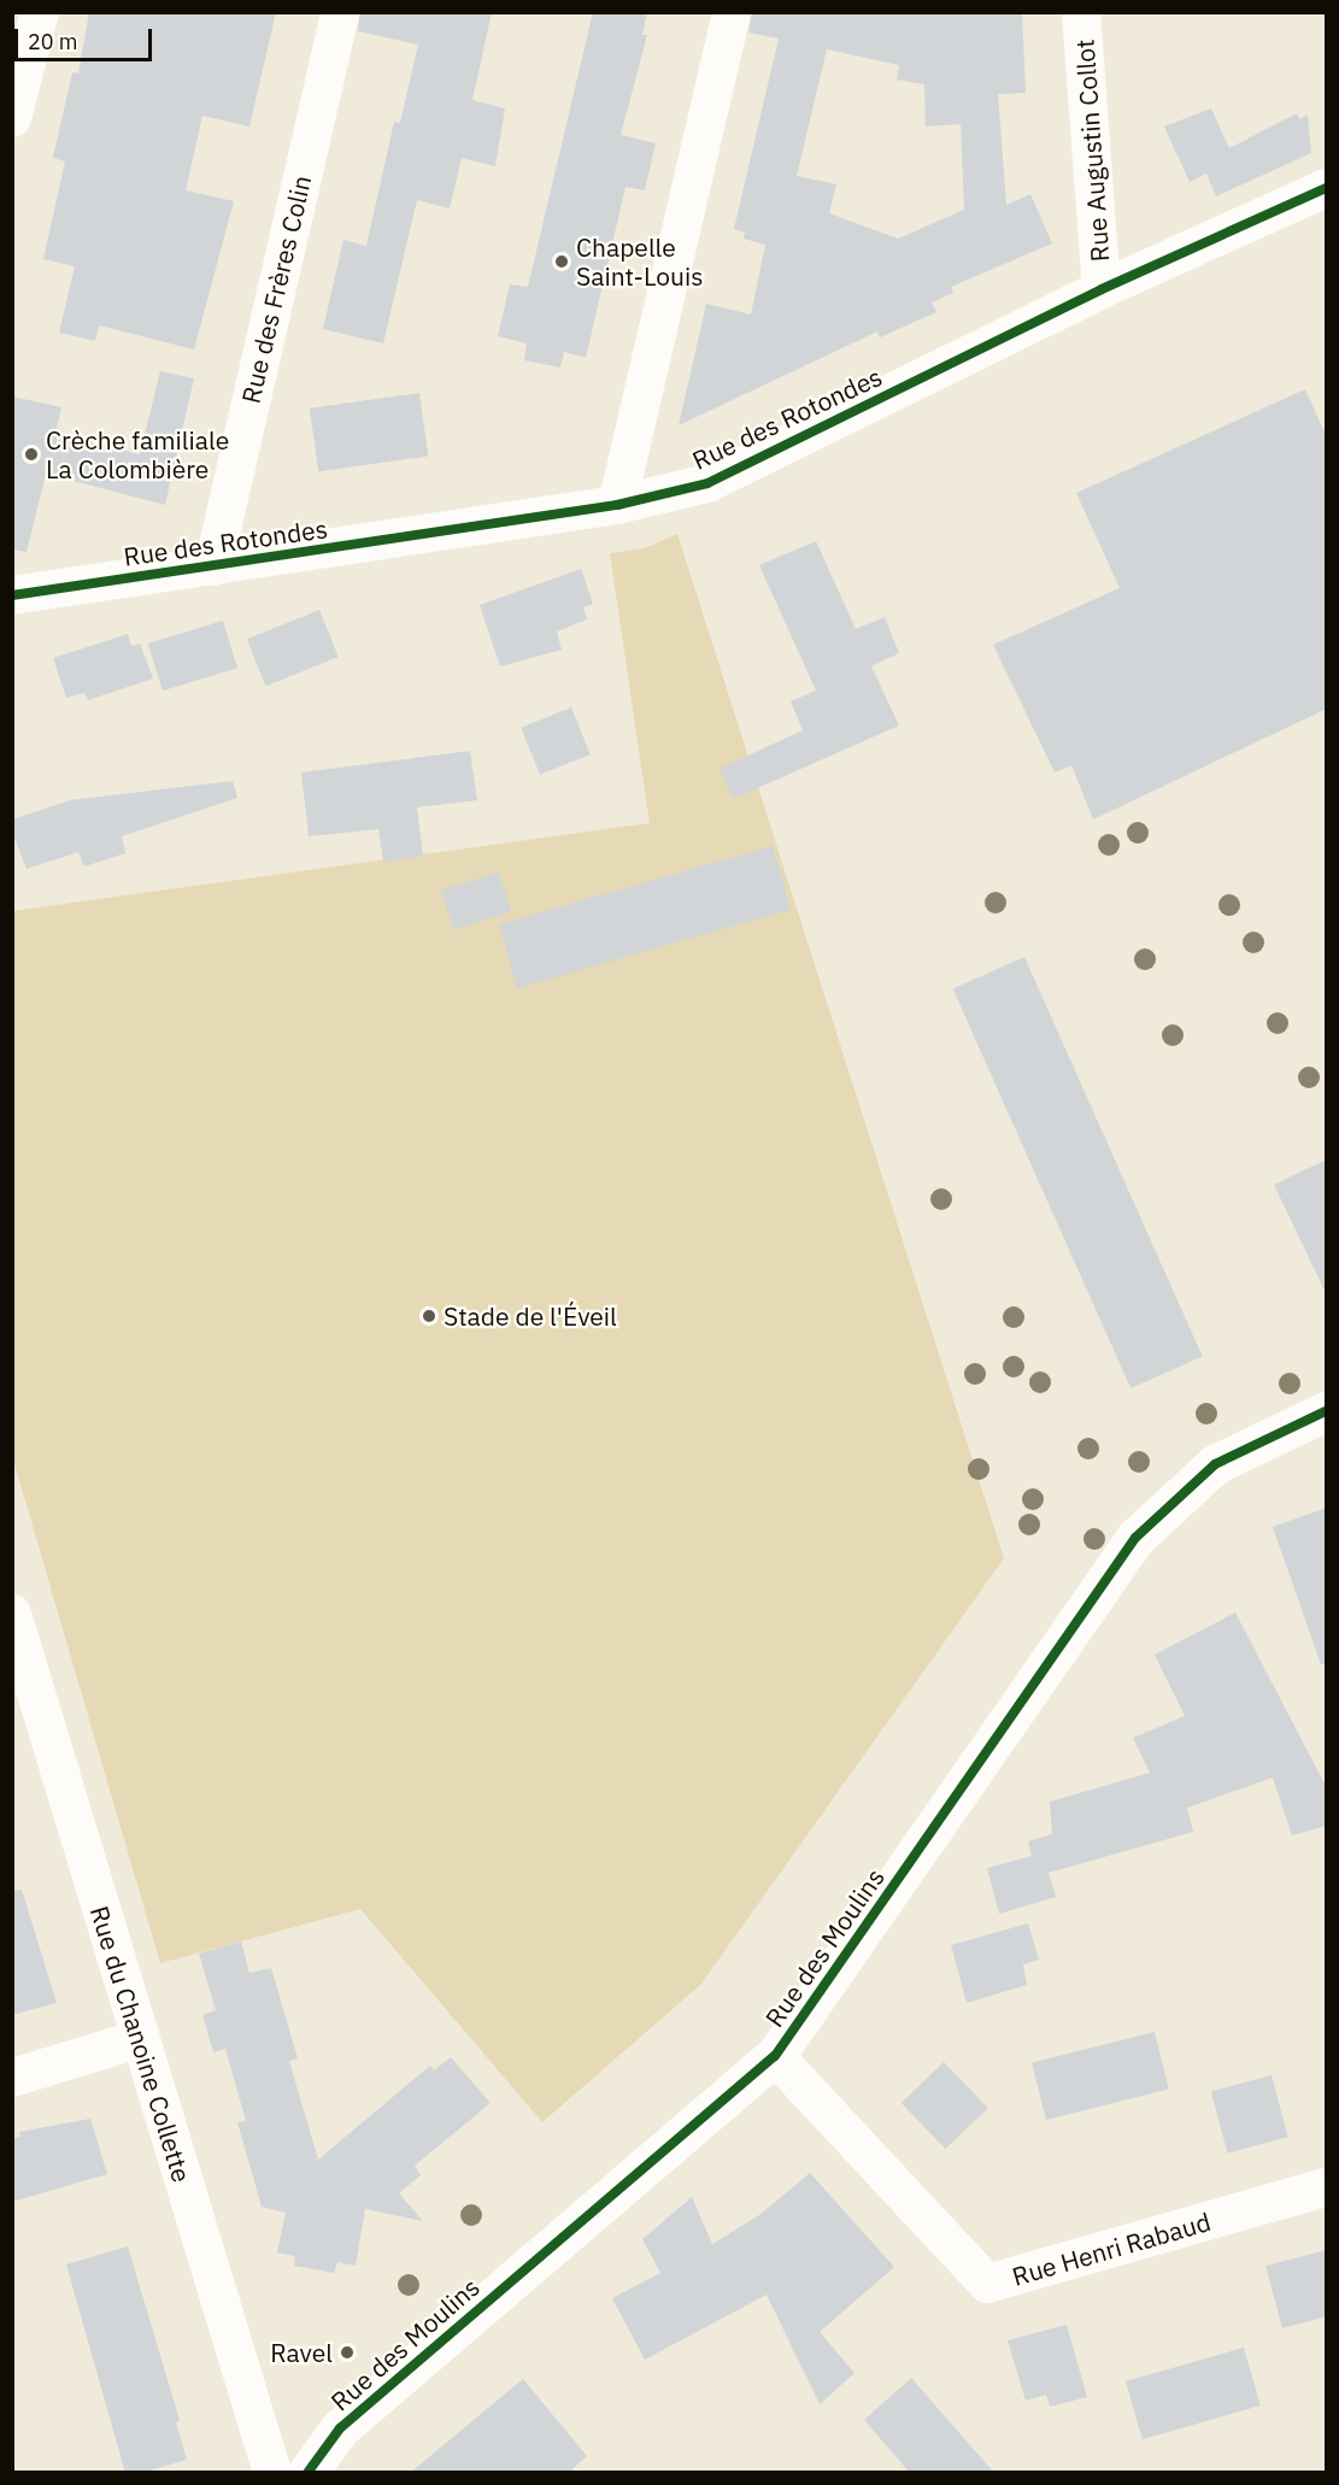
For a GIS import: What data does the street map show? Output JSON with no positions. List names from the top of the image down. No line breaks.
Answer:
{"streets":{"street":["Rue Augustin Collot","Rue des Frères Colin","Rue des Rotondes","Rue des Moulins","Rue du Chanoine Collette","Rue Henri Rabaud"]},"crossings":[["Rue Augustin Collot","Rue des Rotondes"],["Rue des Frères Colin","Rue des Rotondes"],["Rue des Moulins","Rue Henri Rabaud"]],"places":["Chapelle Saint-Louis","Crèche familiale La Colombière","Stade de l'Éveil","Ravel"],"scale_bar":"20 m"}
